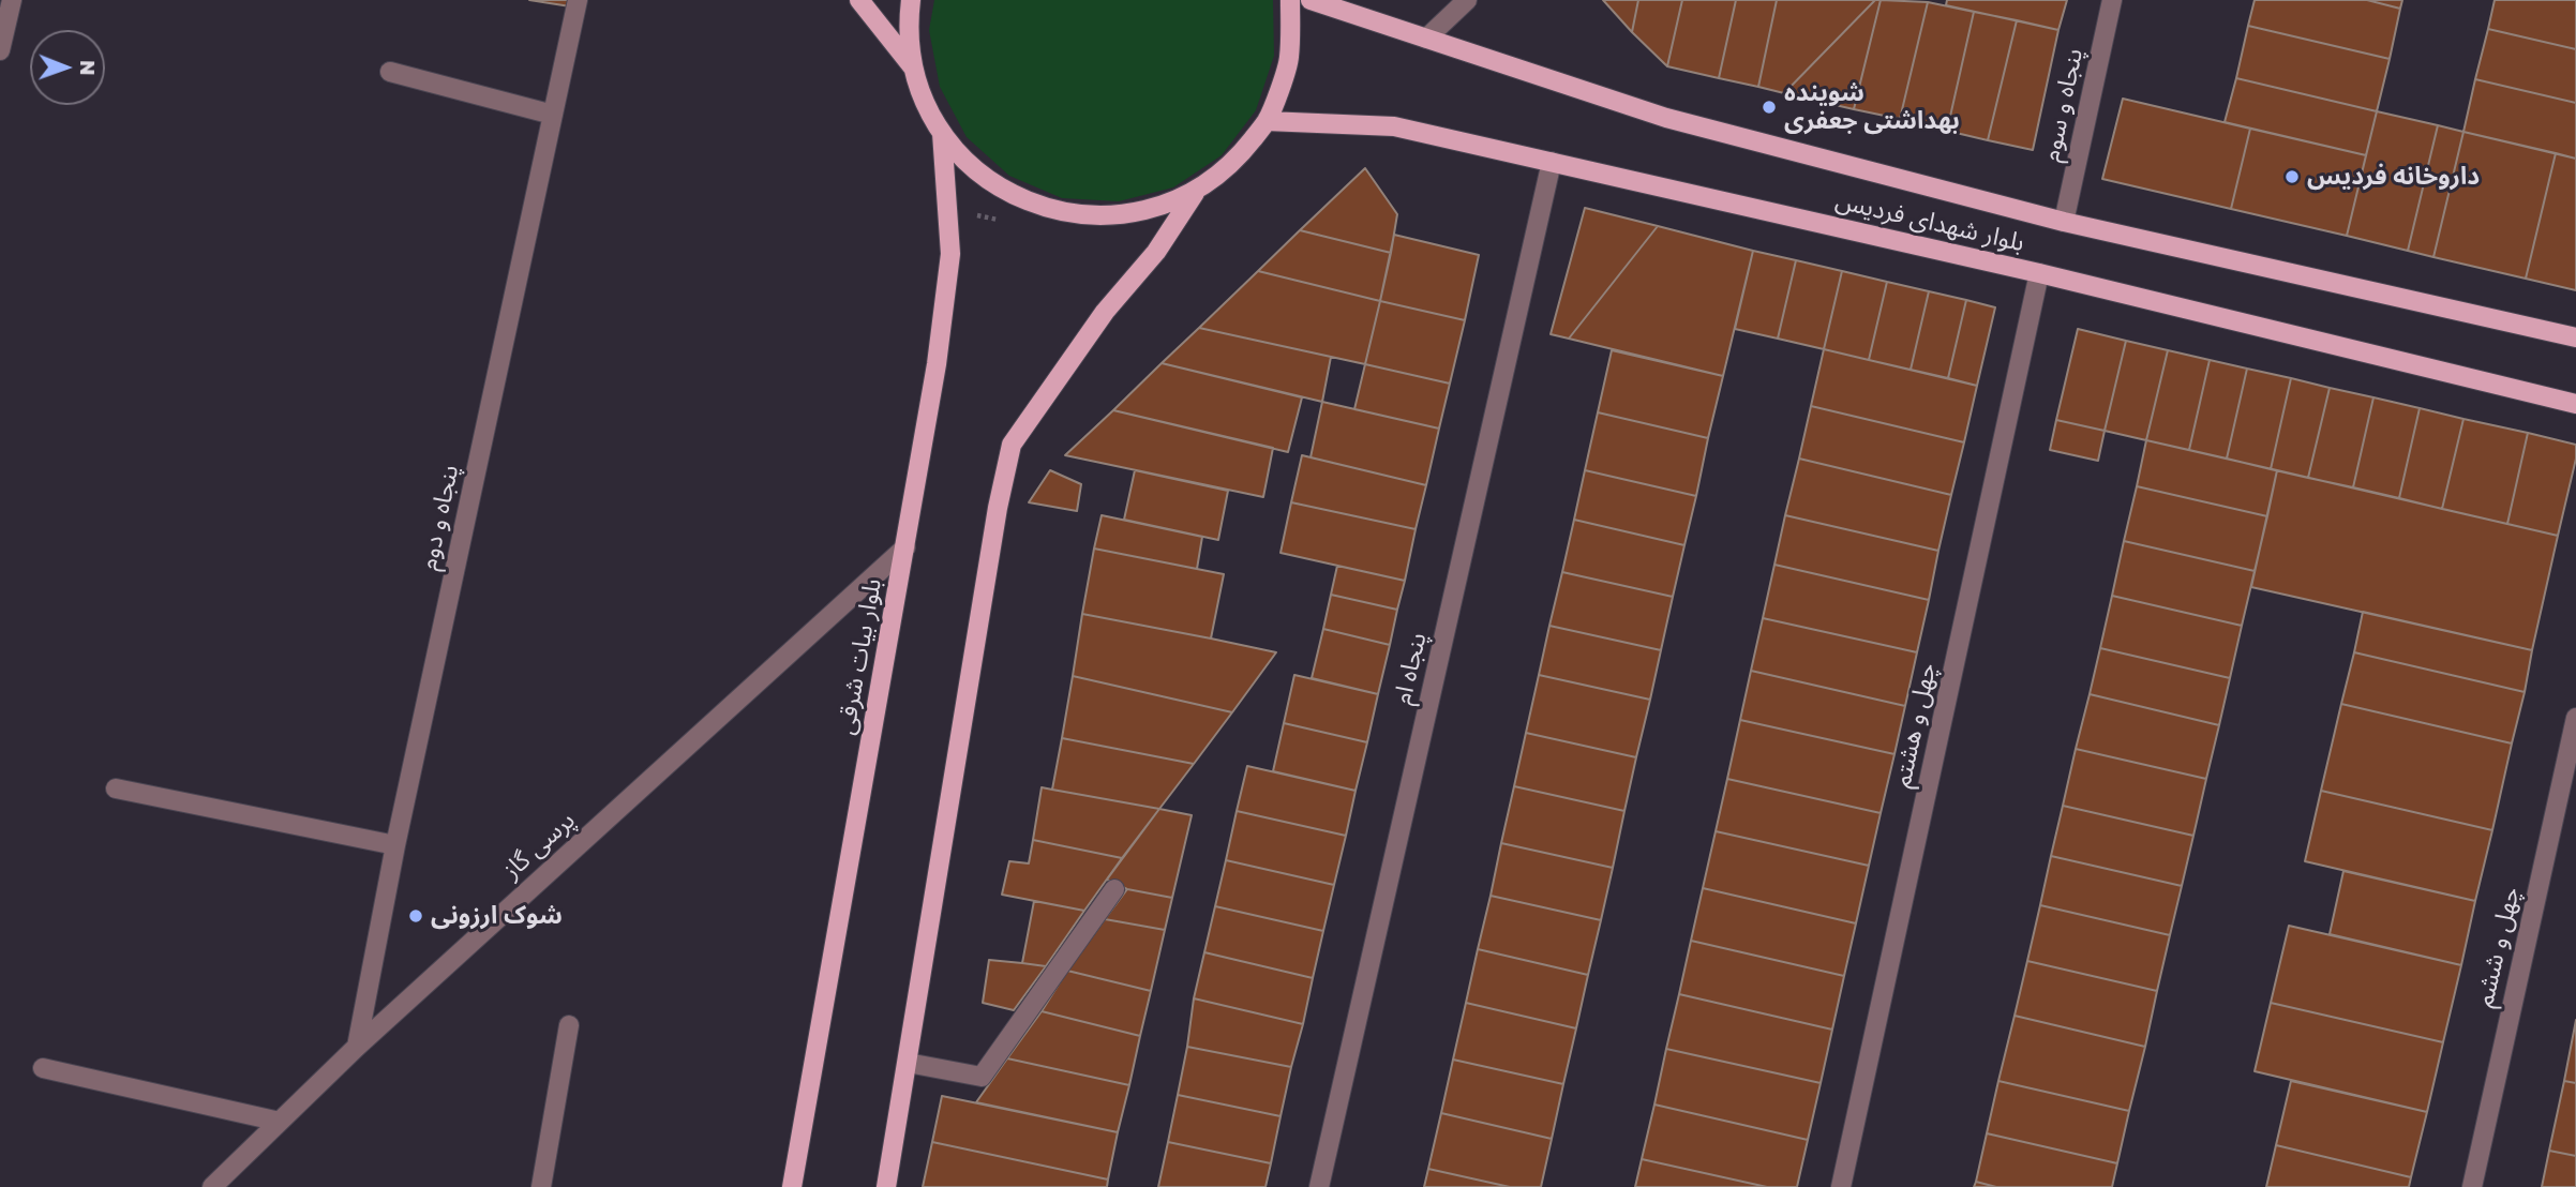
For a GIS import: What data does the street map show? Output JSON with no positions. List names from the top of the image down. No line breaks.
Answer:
{"streets":{"main road":["بلوار شهدای فردیس","بلوار بیات شرقی"],"street":["پنجاه و سوم","پنجاه و دوم","پنجاه ام","چهل و هشتم","پرسی گاز","چهل و ششم"]},"crossings":[["پنجاه و سوم","بلوار شهدای فردیس"],["بلوار شهدای فردیس","پنجاه ام"],["بلوار شهدای فردیس","چهل و هشتم"],["پنجاه و دوم","پرسی گاز"],["بلوار بیات شرقی","پرسی گاز"]],"places":["شوینده بهداشتی جعفری","داروخانه فردیس","شوک ارزونی"],"north":"right"}
